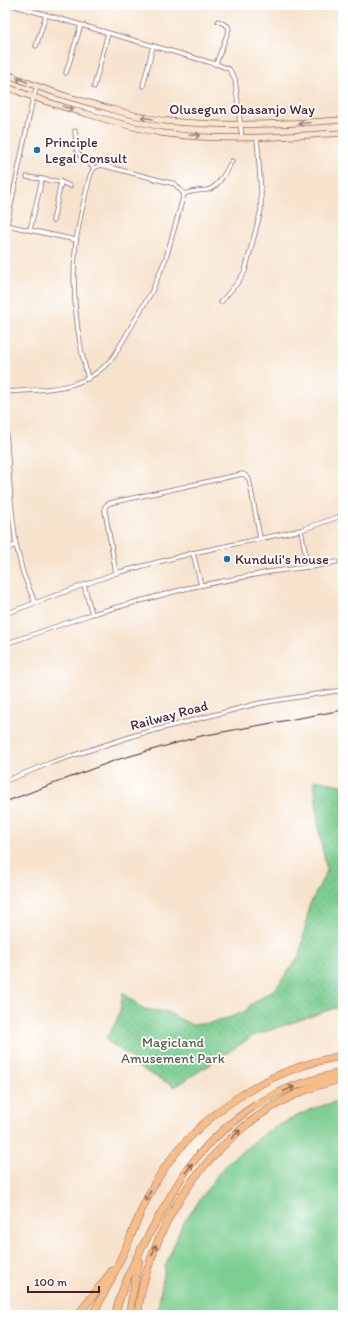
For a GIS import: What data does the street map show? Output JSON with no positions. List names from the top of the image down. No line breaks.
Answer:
{"streets":{"main road":["Olusegun Obasanjo Way"],"street":["Railway Road"]},"parks":["Magicland Amusement Park"],"places":["Principle Legal Consult","Kunduli's house"],"scale_bar":"100 m"}
